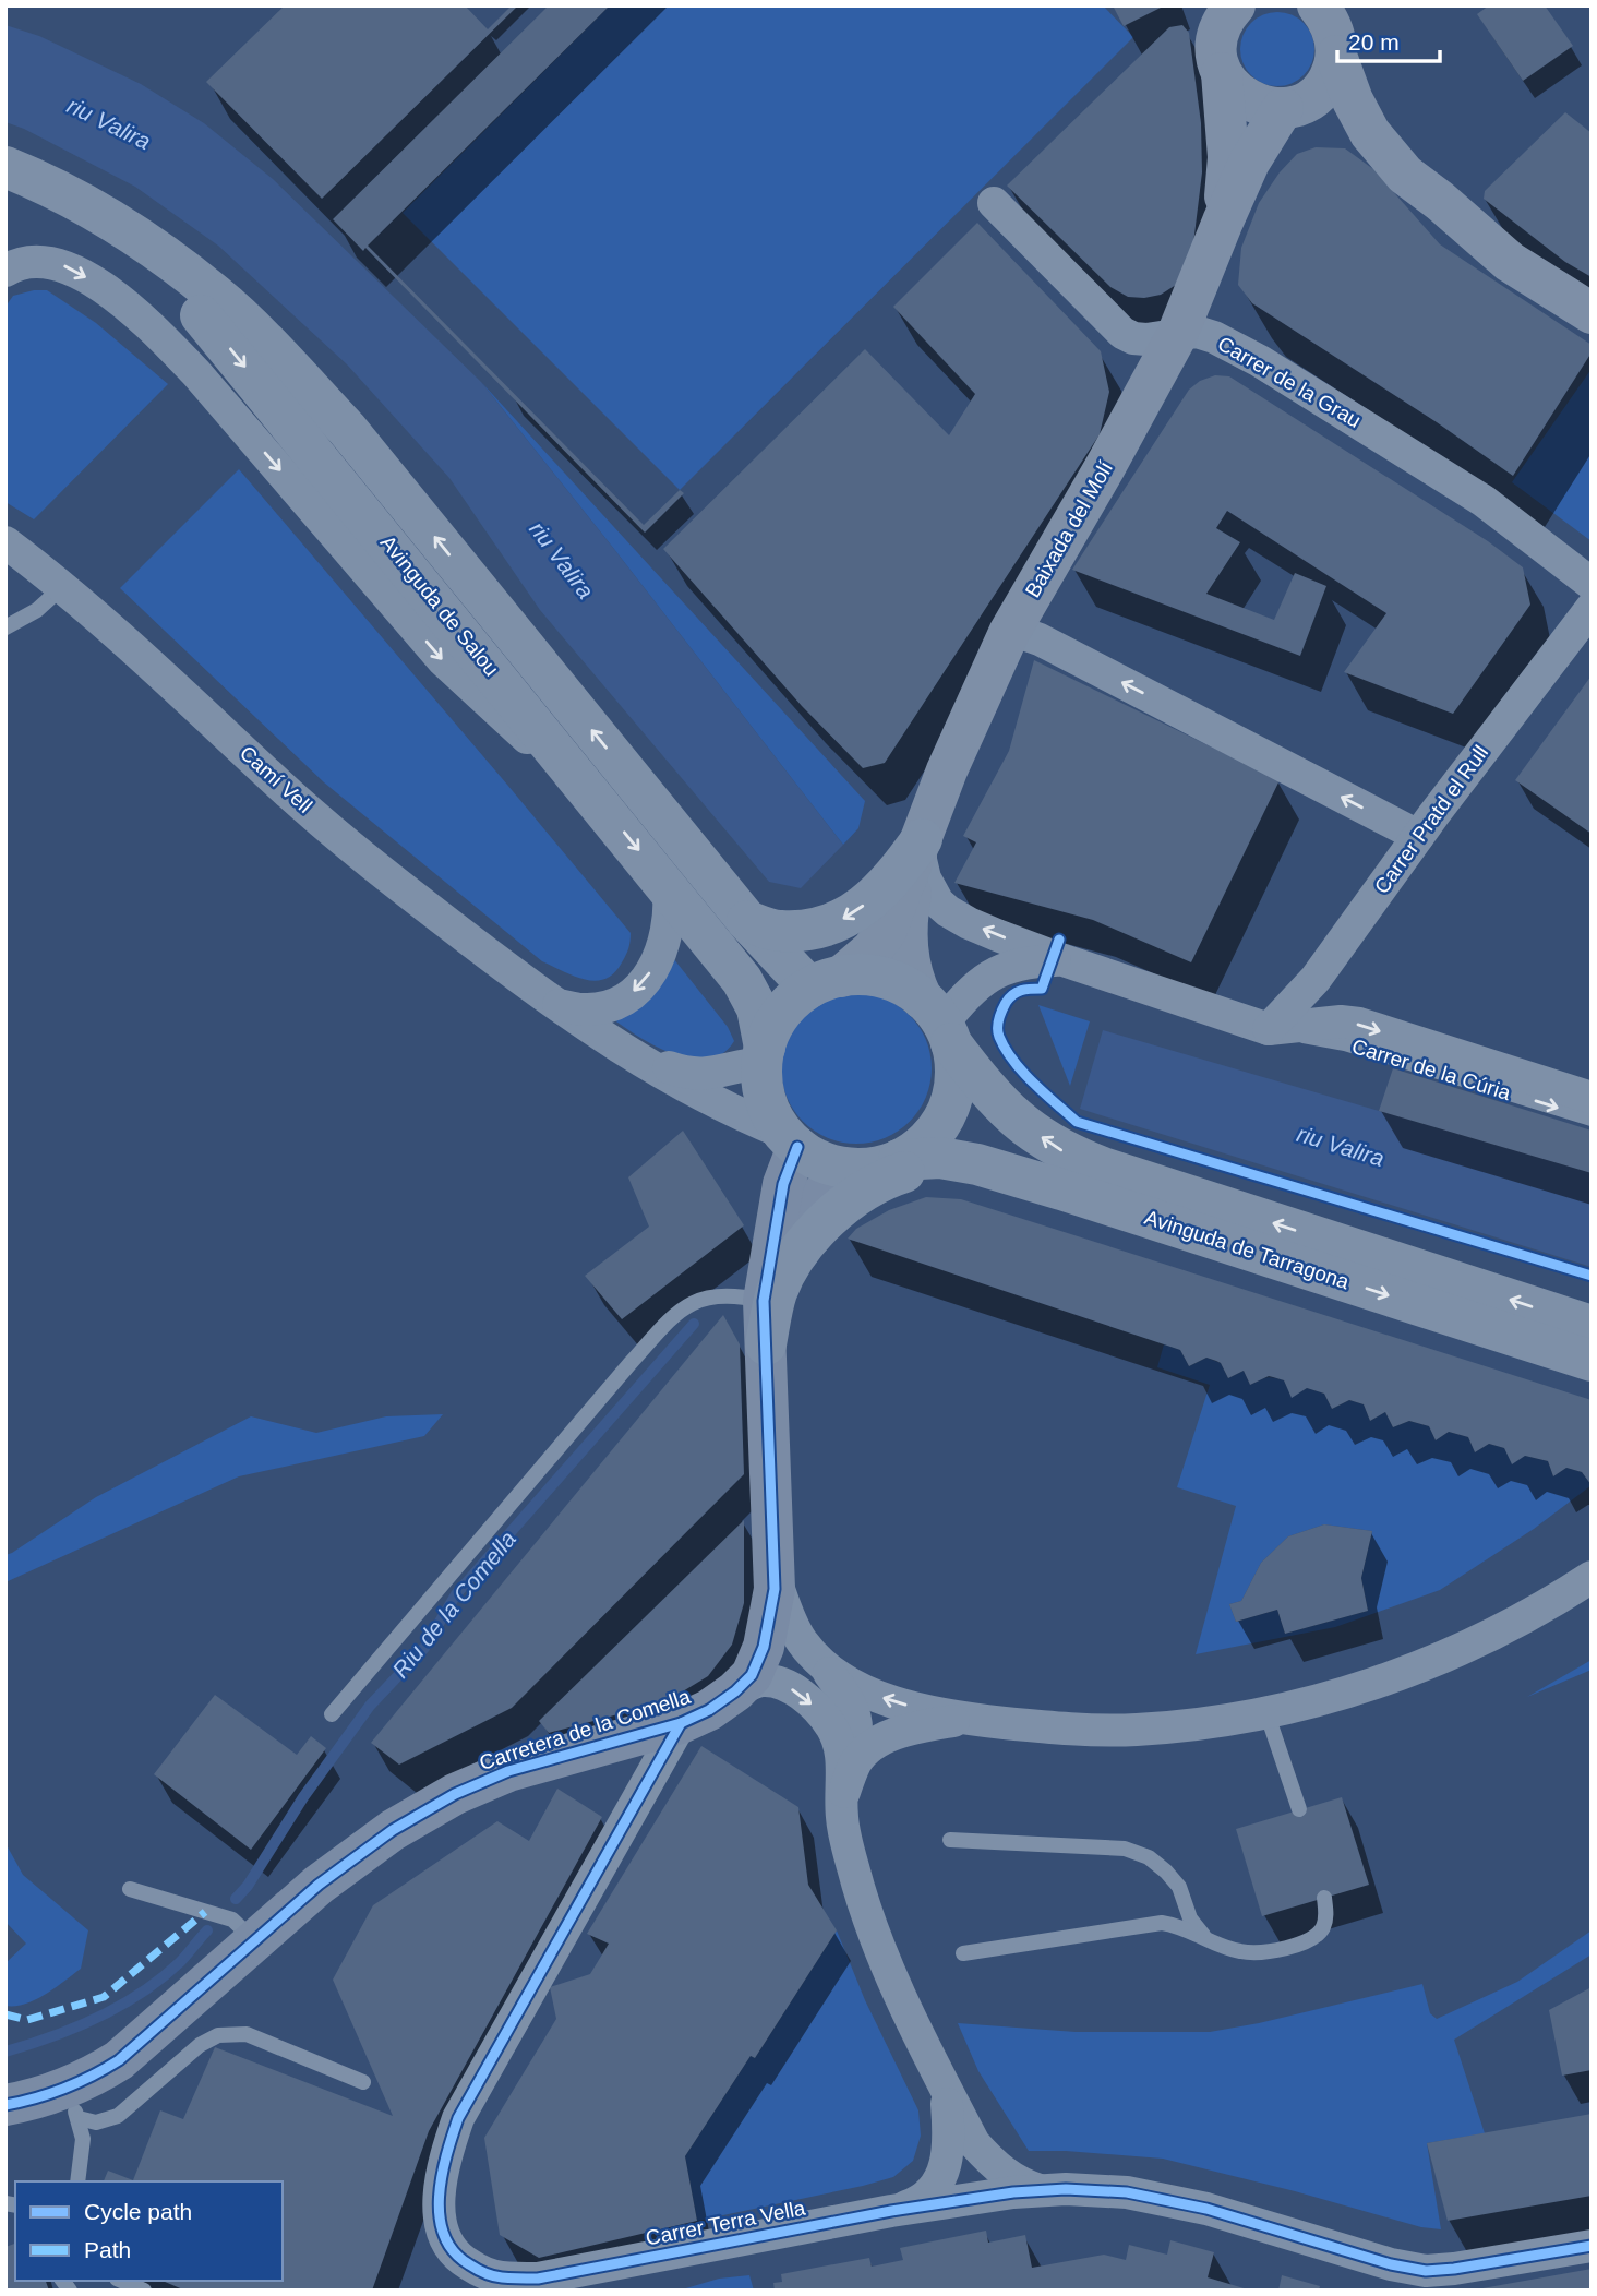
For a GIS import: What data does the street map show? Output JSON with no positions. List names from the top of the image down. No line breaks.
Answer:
{"streets":{"highway":["Avinguda de Salou","Avinguda de Tarragona"],"main road":["Baixada del Molí","Carretera de la Comella"],"street":["Carrer de la Grau","Camí Vell","Carrer Pratd el Rull","Carrer de la Cúria","Carrer Terra Vella"]},"crossings":[["Carrer de la Grau","Baixada del Molí"],["Baixada del Molí","Avinguda de Salou"],["Baixada del Molí","Camí Vell"],["Baixada del Molí","Carrer de la Cúria"],["Baixada del Molí","Avinguda de Tarragona"],["Baixada del Molí","Carretera de la Comella"],["Avinguda de Salou","Camí Vell"],["Avinguda de Salou","Carrer de la Cúria"],["Avinguda de Salou","Avinguda de Tarragona"],["Avinguda de Salou","Carretera de la Comella"],["Camí Vell","Carrer de la Cúria"],["Camí Vell","Avinguda de Tarragona"],["Camí Vell","Carretera de la Comella"],["Carrer Pratd el Rull","Carrer de la Cúria"],["Carrer de la Cúria","Avinguda de Tarragona"],["Carrer de la Cúria","Carretera de la Comella"],["Avinguda de Tarragona","Carretera de la Comella"],["Carretera de la Comella","Carrer Terra Vella"]],"water":["riu Valira","Riu de la Comella"],"legend":["Cycle path","Path"],"scale_bar":"20 m"}
